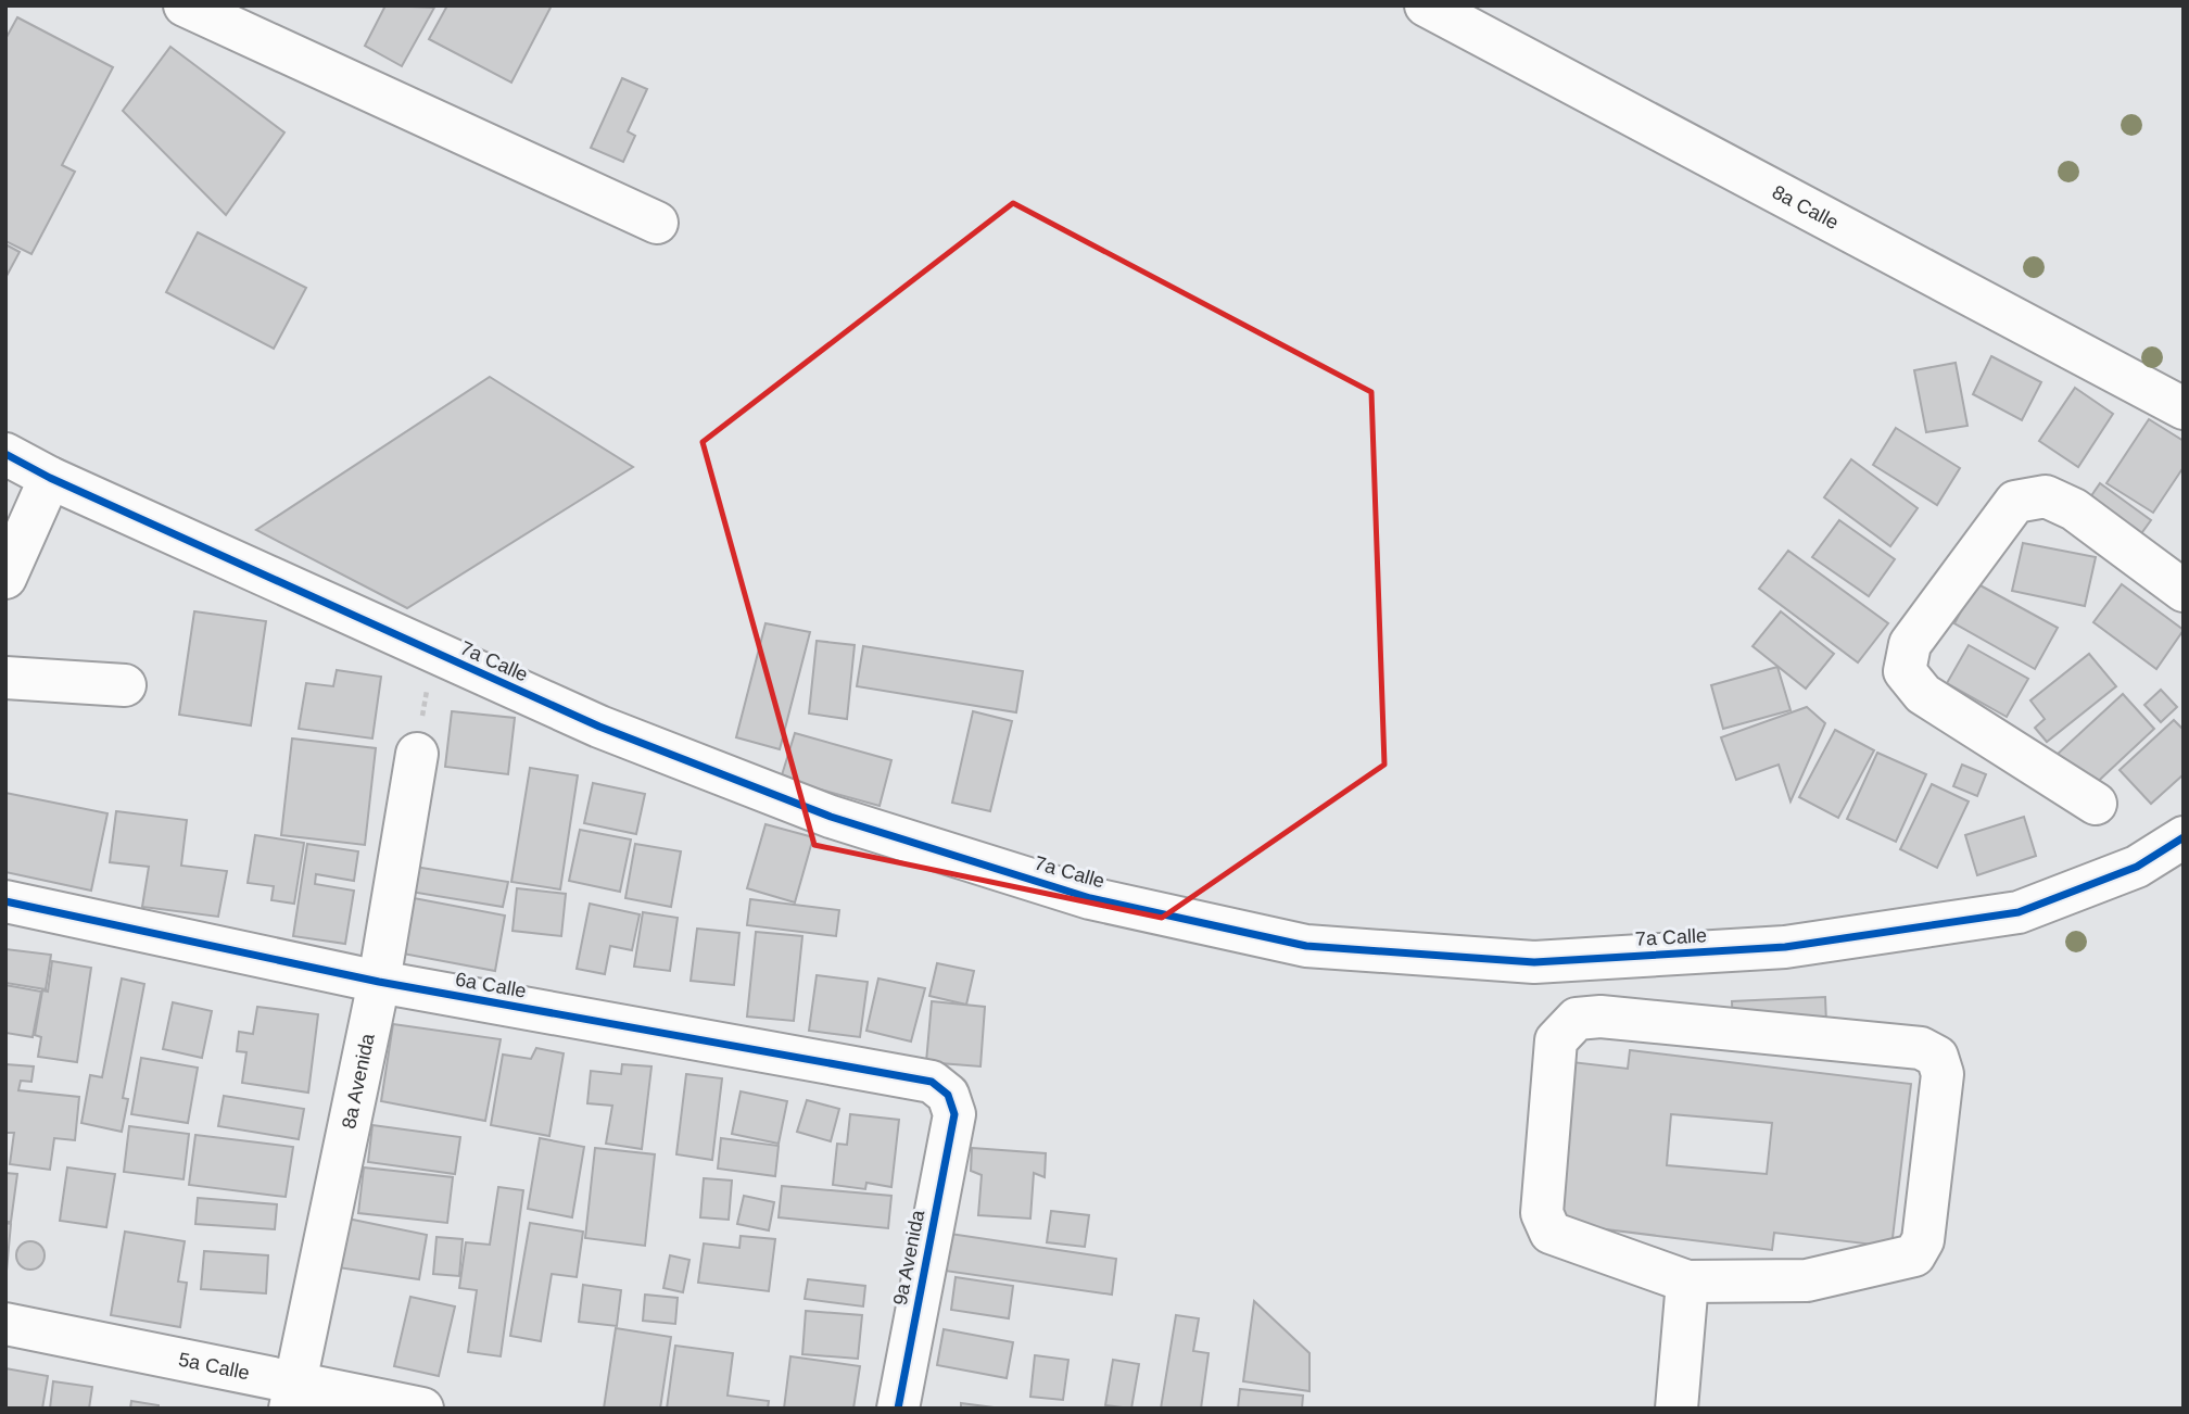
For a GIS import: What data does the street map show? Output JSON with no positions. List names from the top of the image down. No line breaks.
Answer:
{"streets":{"street":["8a Calle","7a Calle","6a Calle","8a Avenida","9a Avenida","5a Calle"]},"crossings":[["6a Calle","8a Avenida"],["6a Calle","9a Avenida"],["8a Avenida","5a Calle"]]}
